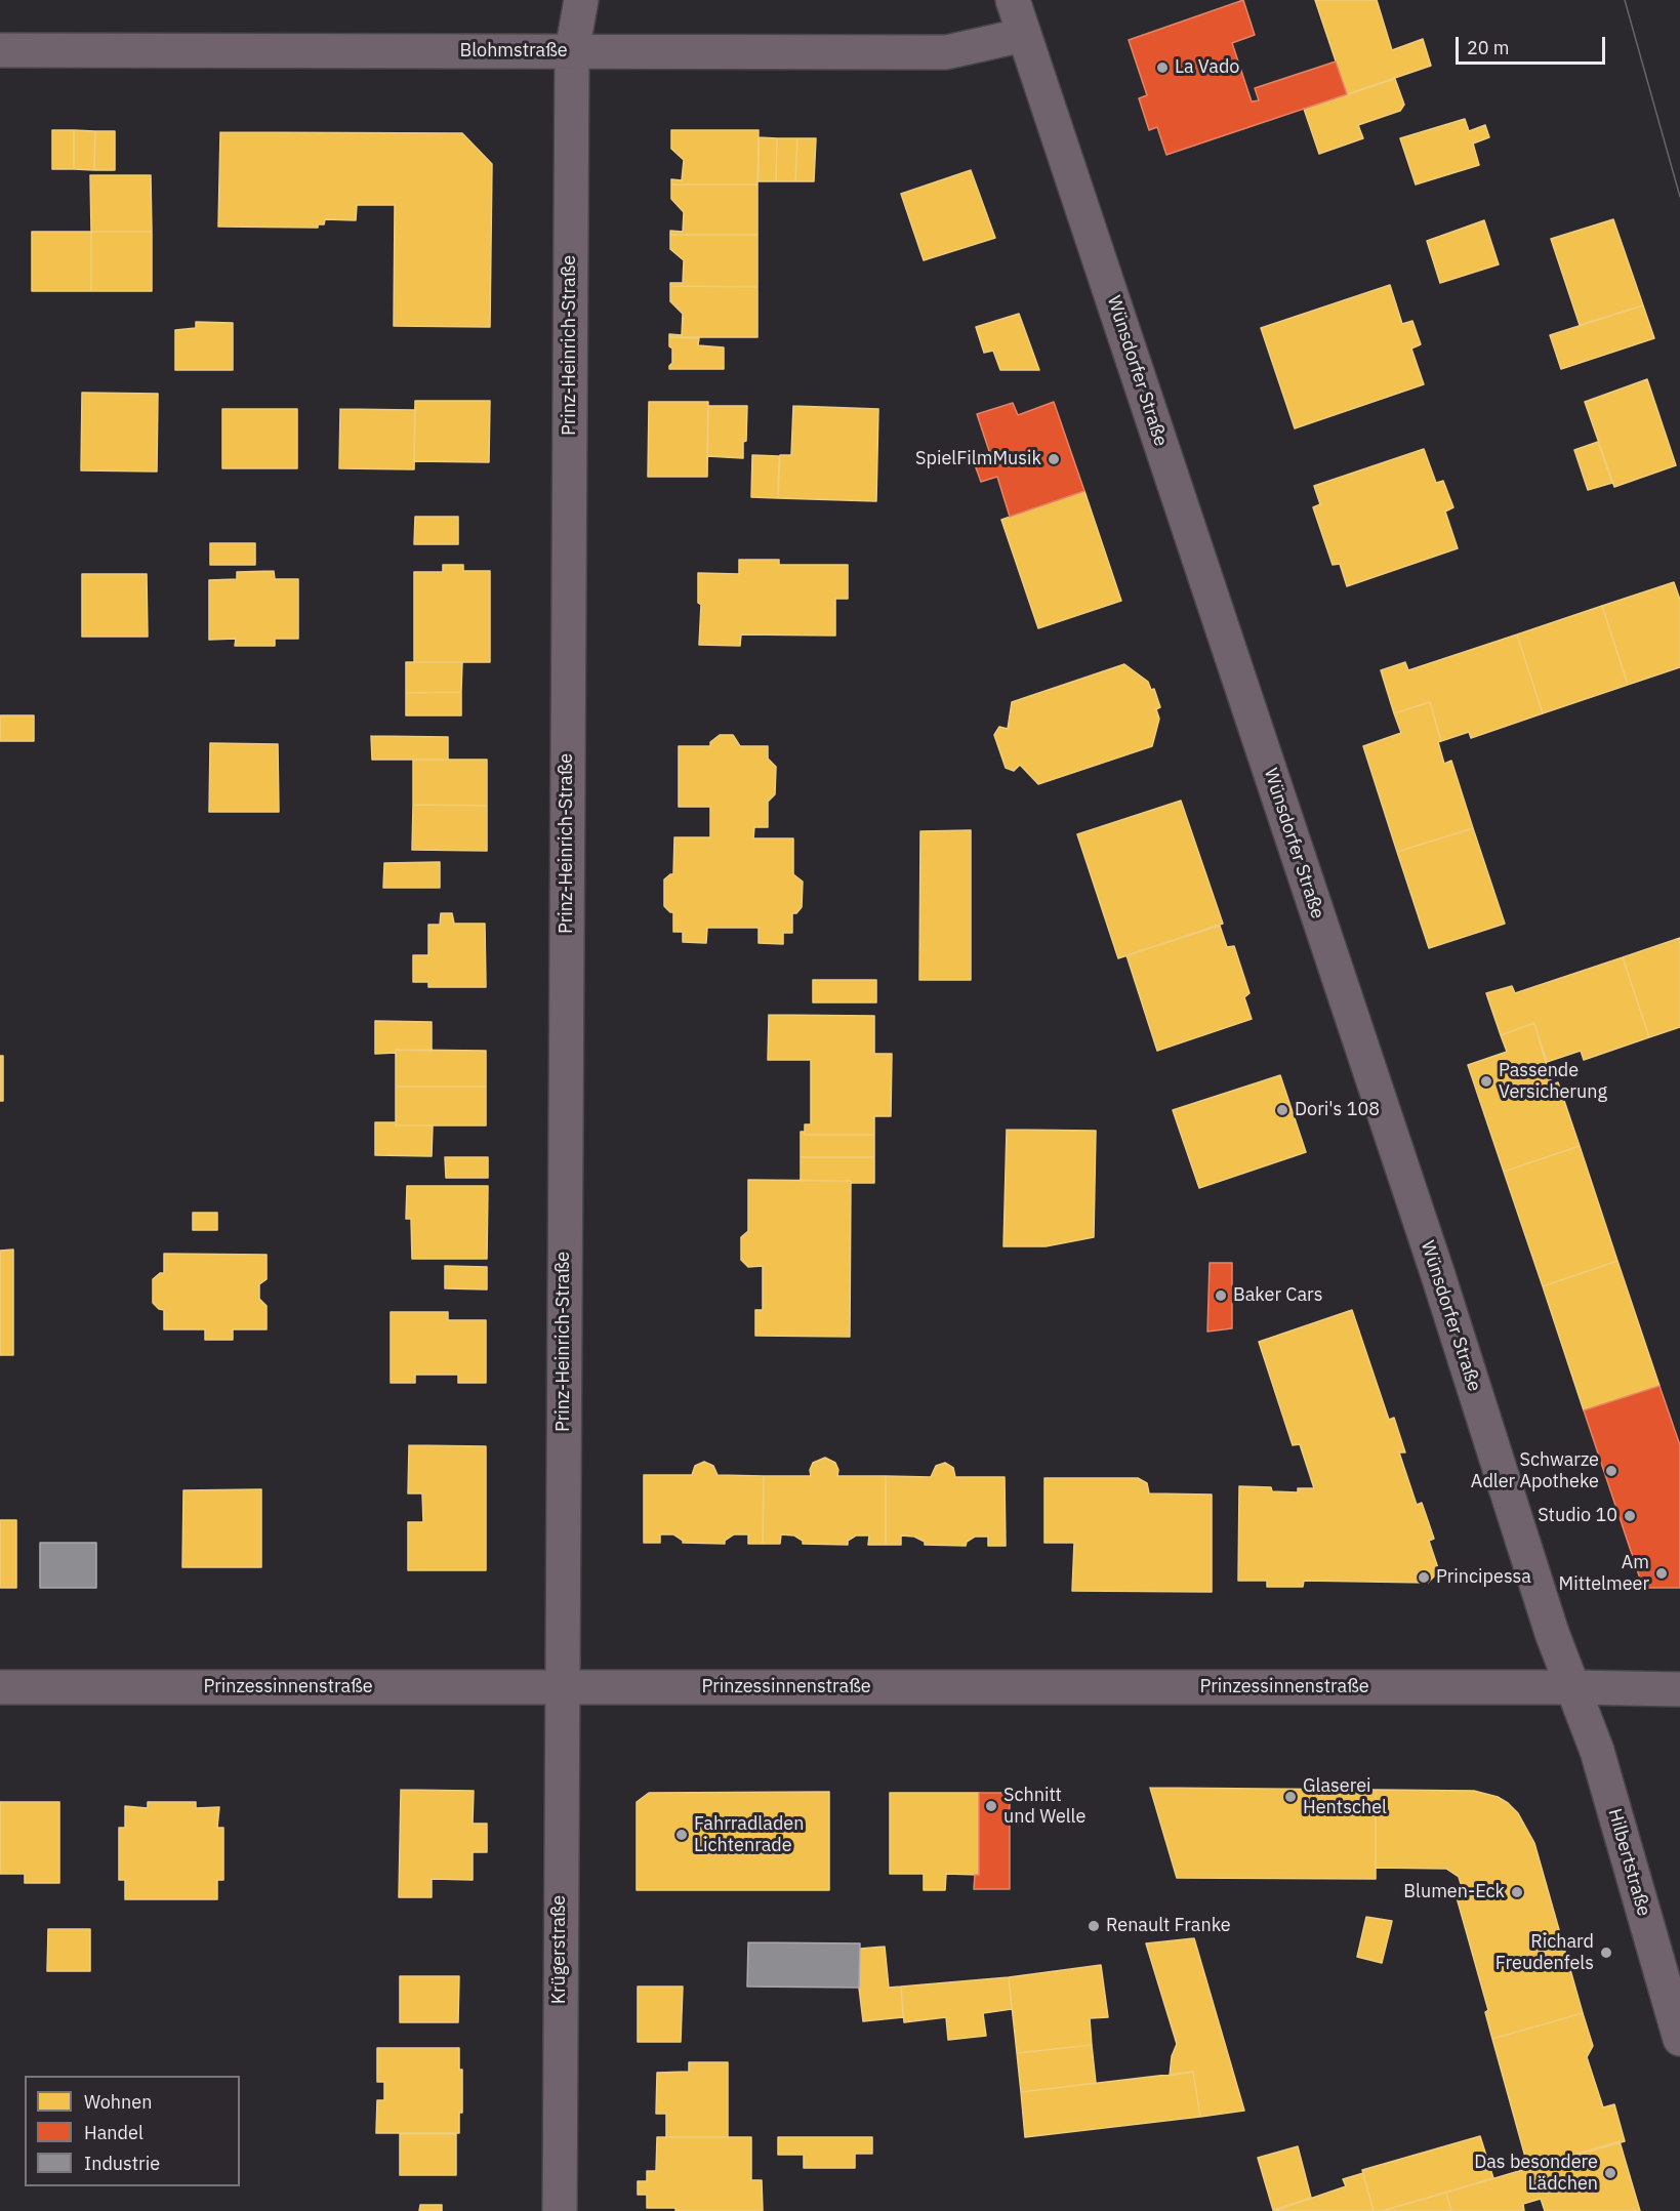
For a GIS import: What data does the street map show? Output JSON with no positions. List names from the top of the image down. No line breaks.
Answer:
{"streets":{"street":["Blohmstraße","Prinz-Heinrich-Straße","Wünsdorfer Straße","Prinzessinnenstraße","Hilbertstraße","Krügerstraße"]},"crossings":[["Blohmstraße","Prinz-Heinrich-Straße"],["Blohmstraße","Wünsdorfer Straße"],["Prinz-Heinrich-Straße","Prinzessinnenstraße"],["Prinz-Heinrich-Straße","Krügerstraße"],["Wünsdorfer Straße","Prinzessinnenstraße"],["Wünsdorfer Straße","Hilbertstraße"],["Prinzessinnenstraße","Hilbertstraße"],["Prinzessinnenstraße","Krügerstraße"]],"places":["La Vado","SpielFilmMusik","Passende Versicherung","Dori's 108","Baker Cars","Schwarze Adler Apotheke","Studio 10","Am Mittelmeer","Principessa","Glaserei Hentschel","Schnitt und Welle","Fahrradladen Lichtenrade","Blumen-Eck","Renault Franke","Richard Freudenfels","Das besondere Lädchen"],"legend":["Wohnen","Handel","Industrie"],"scale_bar":"20 m"}
